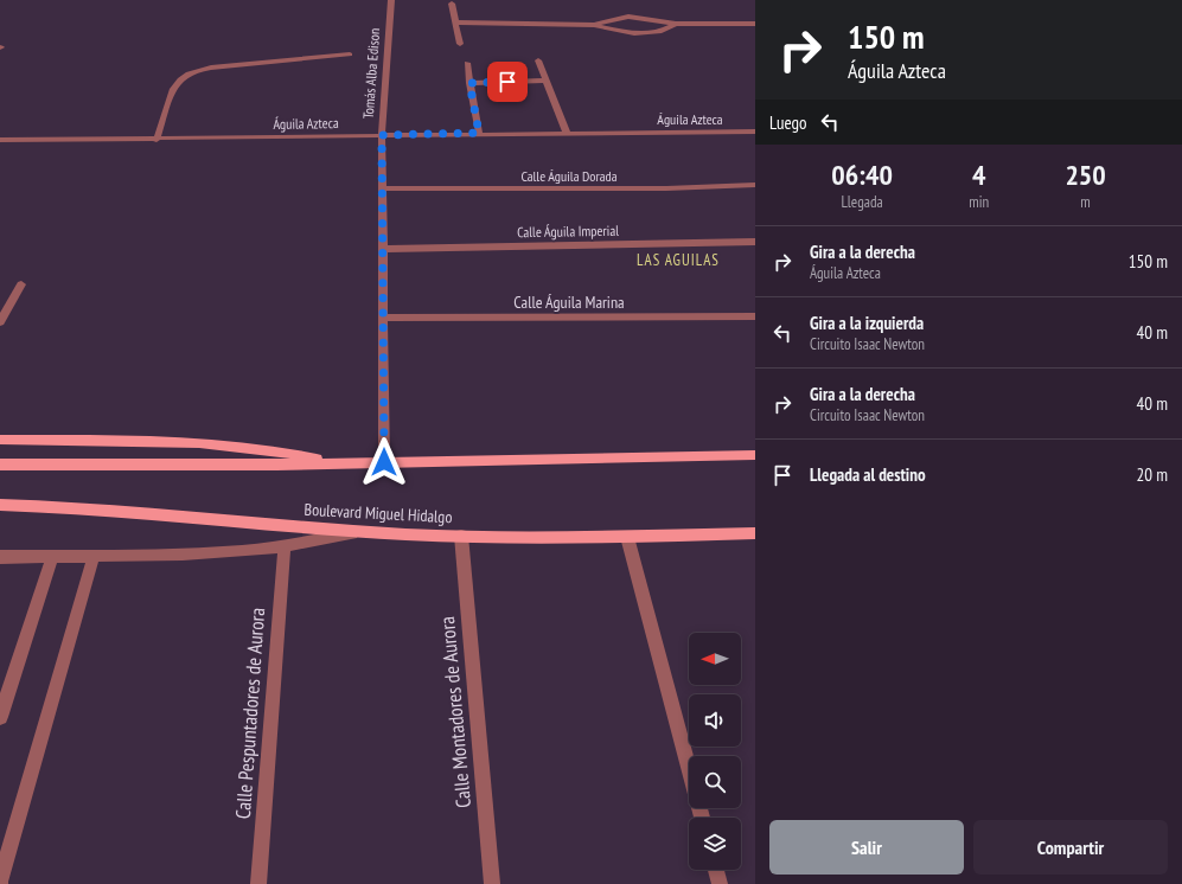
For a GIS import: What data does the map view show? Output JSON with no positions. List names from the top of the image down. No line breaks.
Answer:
{"streets":{"main road":["Boulevard Miguel Hidalgo"],"street":["Tomás Alba Edison","Águila Azteca","Calle Águila Dorada","Calle Águila Imperial","Calle Águila Marina","Calle Montadores de Aurora","Calle Pespuntadores de Aurora"]},"crossings":[["Tomás Alba Edison","Águila Azteca"],["Tomás Alba Edison","Calle Águila Dorada"],["Tomás Alba Edison","Calle Águila Imperial"],["Tomás Alba Edison","Calle Águila Marina"],["Boulevard Miguel Hidalgo","Calle Montadores de Aurora"]],"districts":["LAS AGUILAS"],"north":"left","page":{"turn":["150 m","Águila Azteca"],"then":"Luego","eta":["06:40","Llegada","4","min","250","m"],"list":[{"name":"Gira a la derecha","note":"Águila Azteca","value":"150 m"},{"name":"Gira a la izquierda","note":"Circuito Isaac Newton","value":"40 m"},{"name":"Gira a la derecha","note":"Circuito Isaac Newton","value":"40 m"},{"name":"Llegada al destino","value":"20 m"}],"buttons":["Salir","Compartir"]}}
